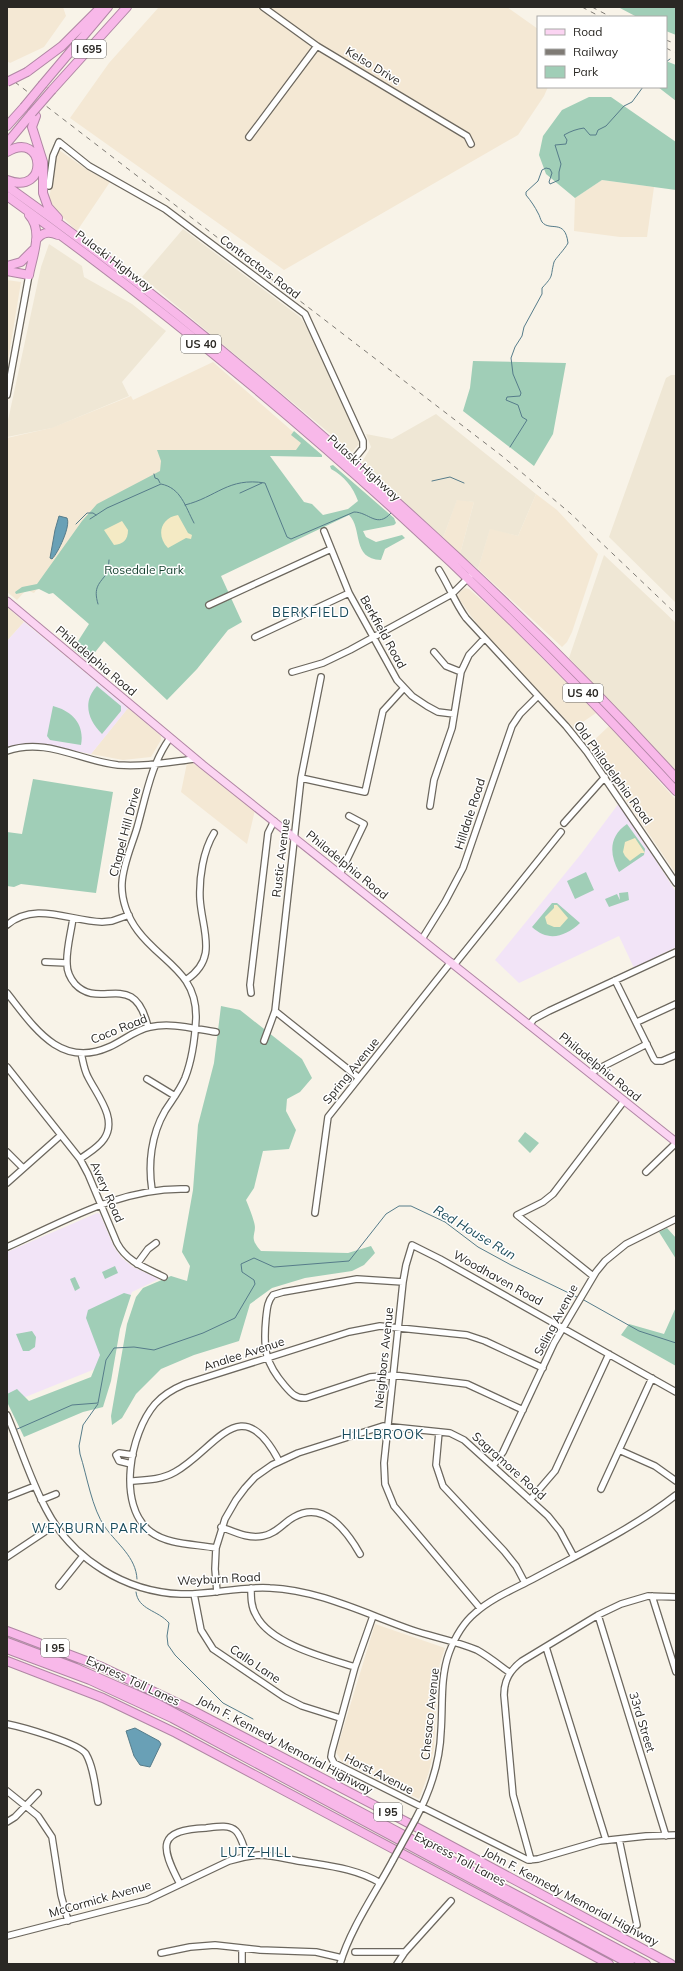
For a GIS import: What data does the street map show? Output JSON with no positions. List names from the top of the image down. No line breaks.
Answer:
{"streets":{"highway":["I 695","Pulaski Highway","US 40","I 95","Express Toll Lanes","John F. Kennedy Memorial Highway"],"main road":["Philadelphia Road"],"street":["Kelso Drive","Contractors Road","Berkfield Road","Old Philadelphia Road","Hilldale Road","Chapel Hill Drive","Rustic Avenue","Coco Road","Spring Avenue","Avery Road","Woodhaven Road","Seling Avenue","Analee Avenue","Neighbors Avenue","Sagramore Road","Weyburn Road","Callo Lane","Chesaco Avenue","33rd Street","Horst Avenue","McCormick Avenue"]},"crossings":[["Pulaski Highway","Contractors Road"],["Philadelphia Road","Hilldale Road"],["Philadelphia Road","Chapel Hill Drive"],["Philadelphia Road","Rustic Avenue"],["Philadelphia Road","Spring Avenue"],["Old Philadelphia Road","Hilldale Road"],["Chapel Hill Drive","Coco Road"],["Woodhaven Road","Seling Avenue"],["Woodhaven Road","Neighbors Avenue"],["Seling Avenue","Analee Avenue"],["Seling Avenue","Sagramore Road"],["Analee Avenue","Neighbors Avenue"],["Analee Avenue","Sagramore Road"],["Neighbors Avenue","Sagramore Road"],["Neighbors Avenue","Chesaco Avenue"],["Sagramore Road","Weyburn Road"],["Sagramore Road","Chesaco Avenue"],["Weyburn Road","Callo Lane"],["Weyburn Road","Chesaco Avenue"],["Weyburn Road","Horst Avenue"],["Callo Lane","Horst Avenue"],["Chesaco Avenue","Horst Avenue"],["Chesaco Avenue","McCormick Avenue"]],"districts":["BERKFIELD","HILLBROOK","WEYBURN PARK","LUTZ HILL"],"water":["Red House Run"],"parks":["Rosedale Park"],"legend":["Road","Railway","Park"]}
